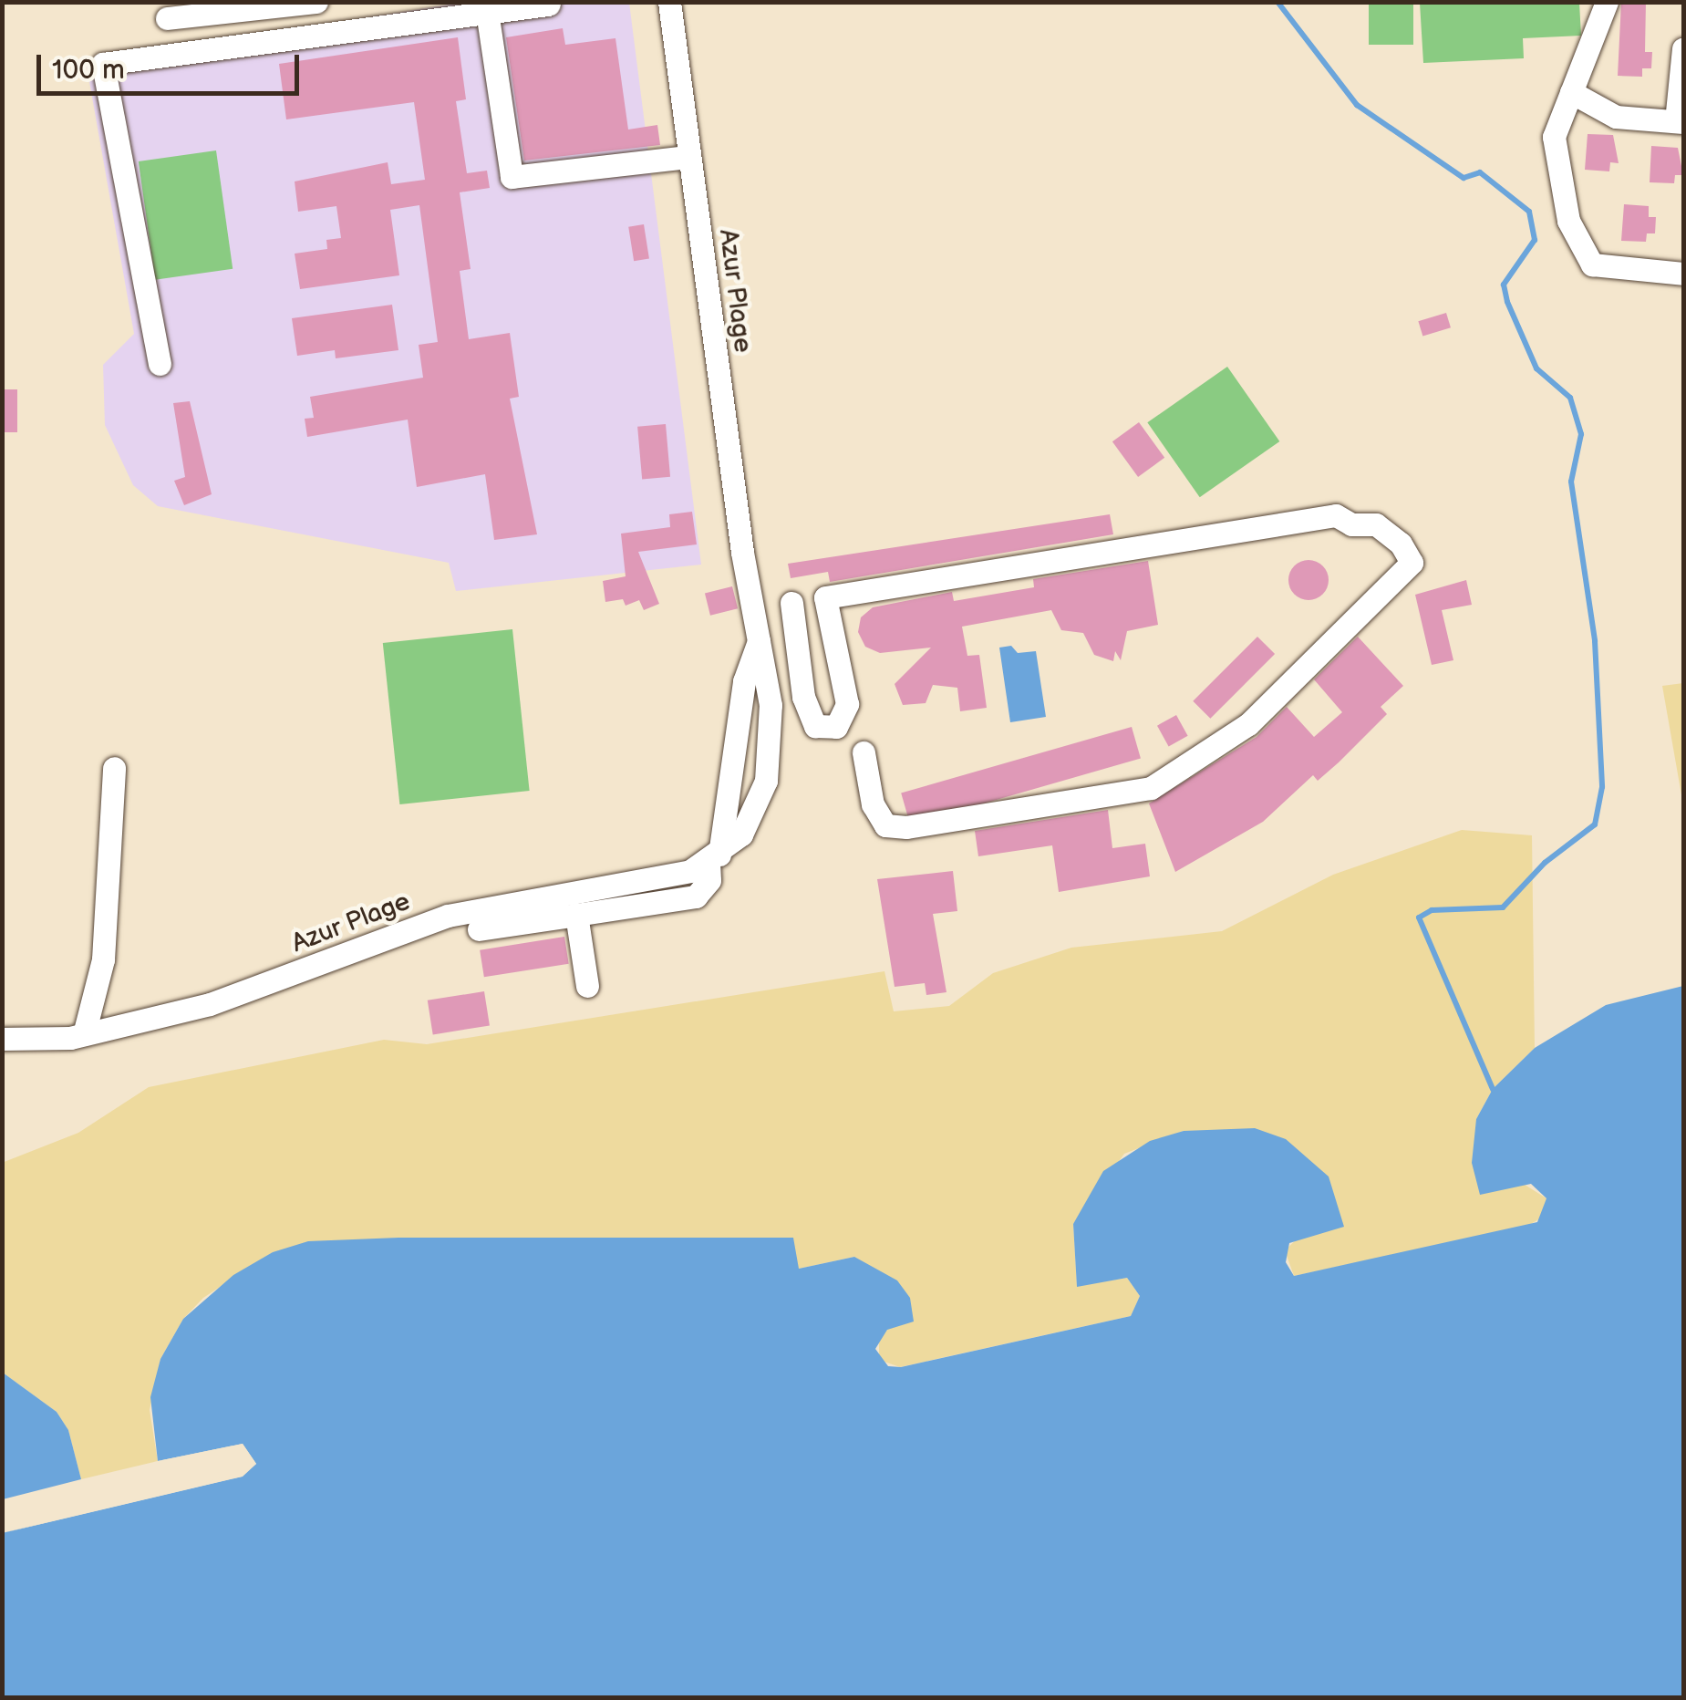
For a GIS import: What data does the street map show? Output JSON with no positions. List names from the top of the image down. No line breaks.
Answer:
{"streets":{"street":["Azur Plage"]},"scale_bar":"100 m"}
